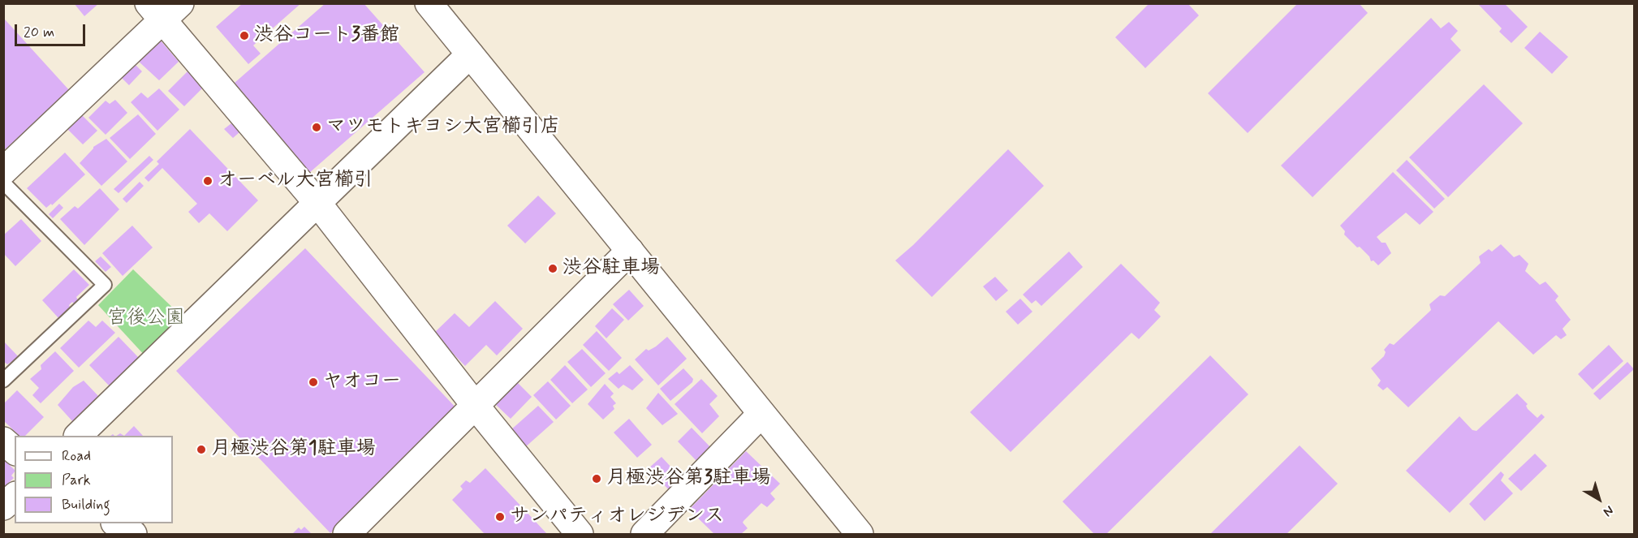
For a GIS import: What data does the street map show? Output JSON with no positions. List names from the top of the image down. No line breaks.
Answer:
{"parks":["宮後公園"],"places":["渋谷コート3番館","マツモトキヨシ大宮櫛引店","オーベル大宮櫛引","渋谷駐車場","ヤオコー","月極渋谷第1駐車場","月極渋谷第3駐車場","サンパティオレジデンス"],"legend":["Road","Park","Building"],"scale_bar":"20 m","north":"bottom right"}
